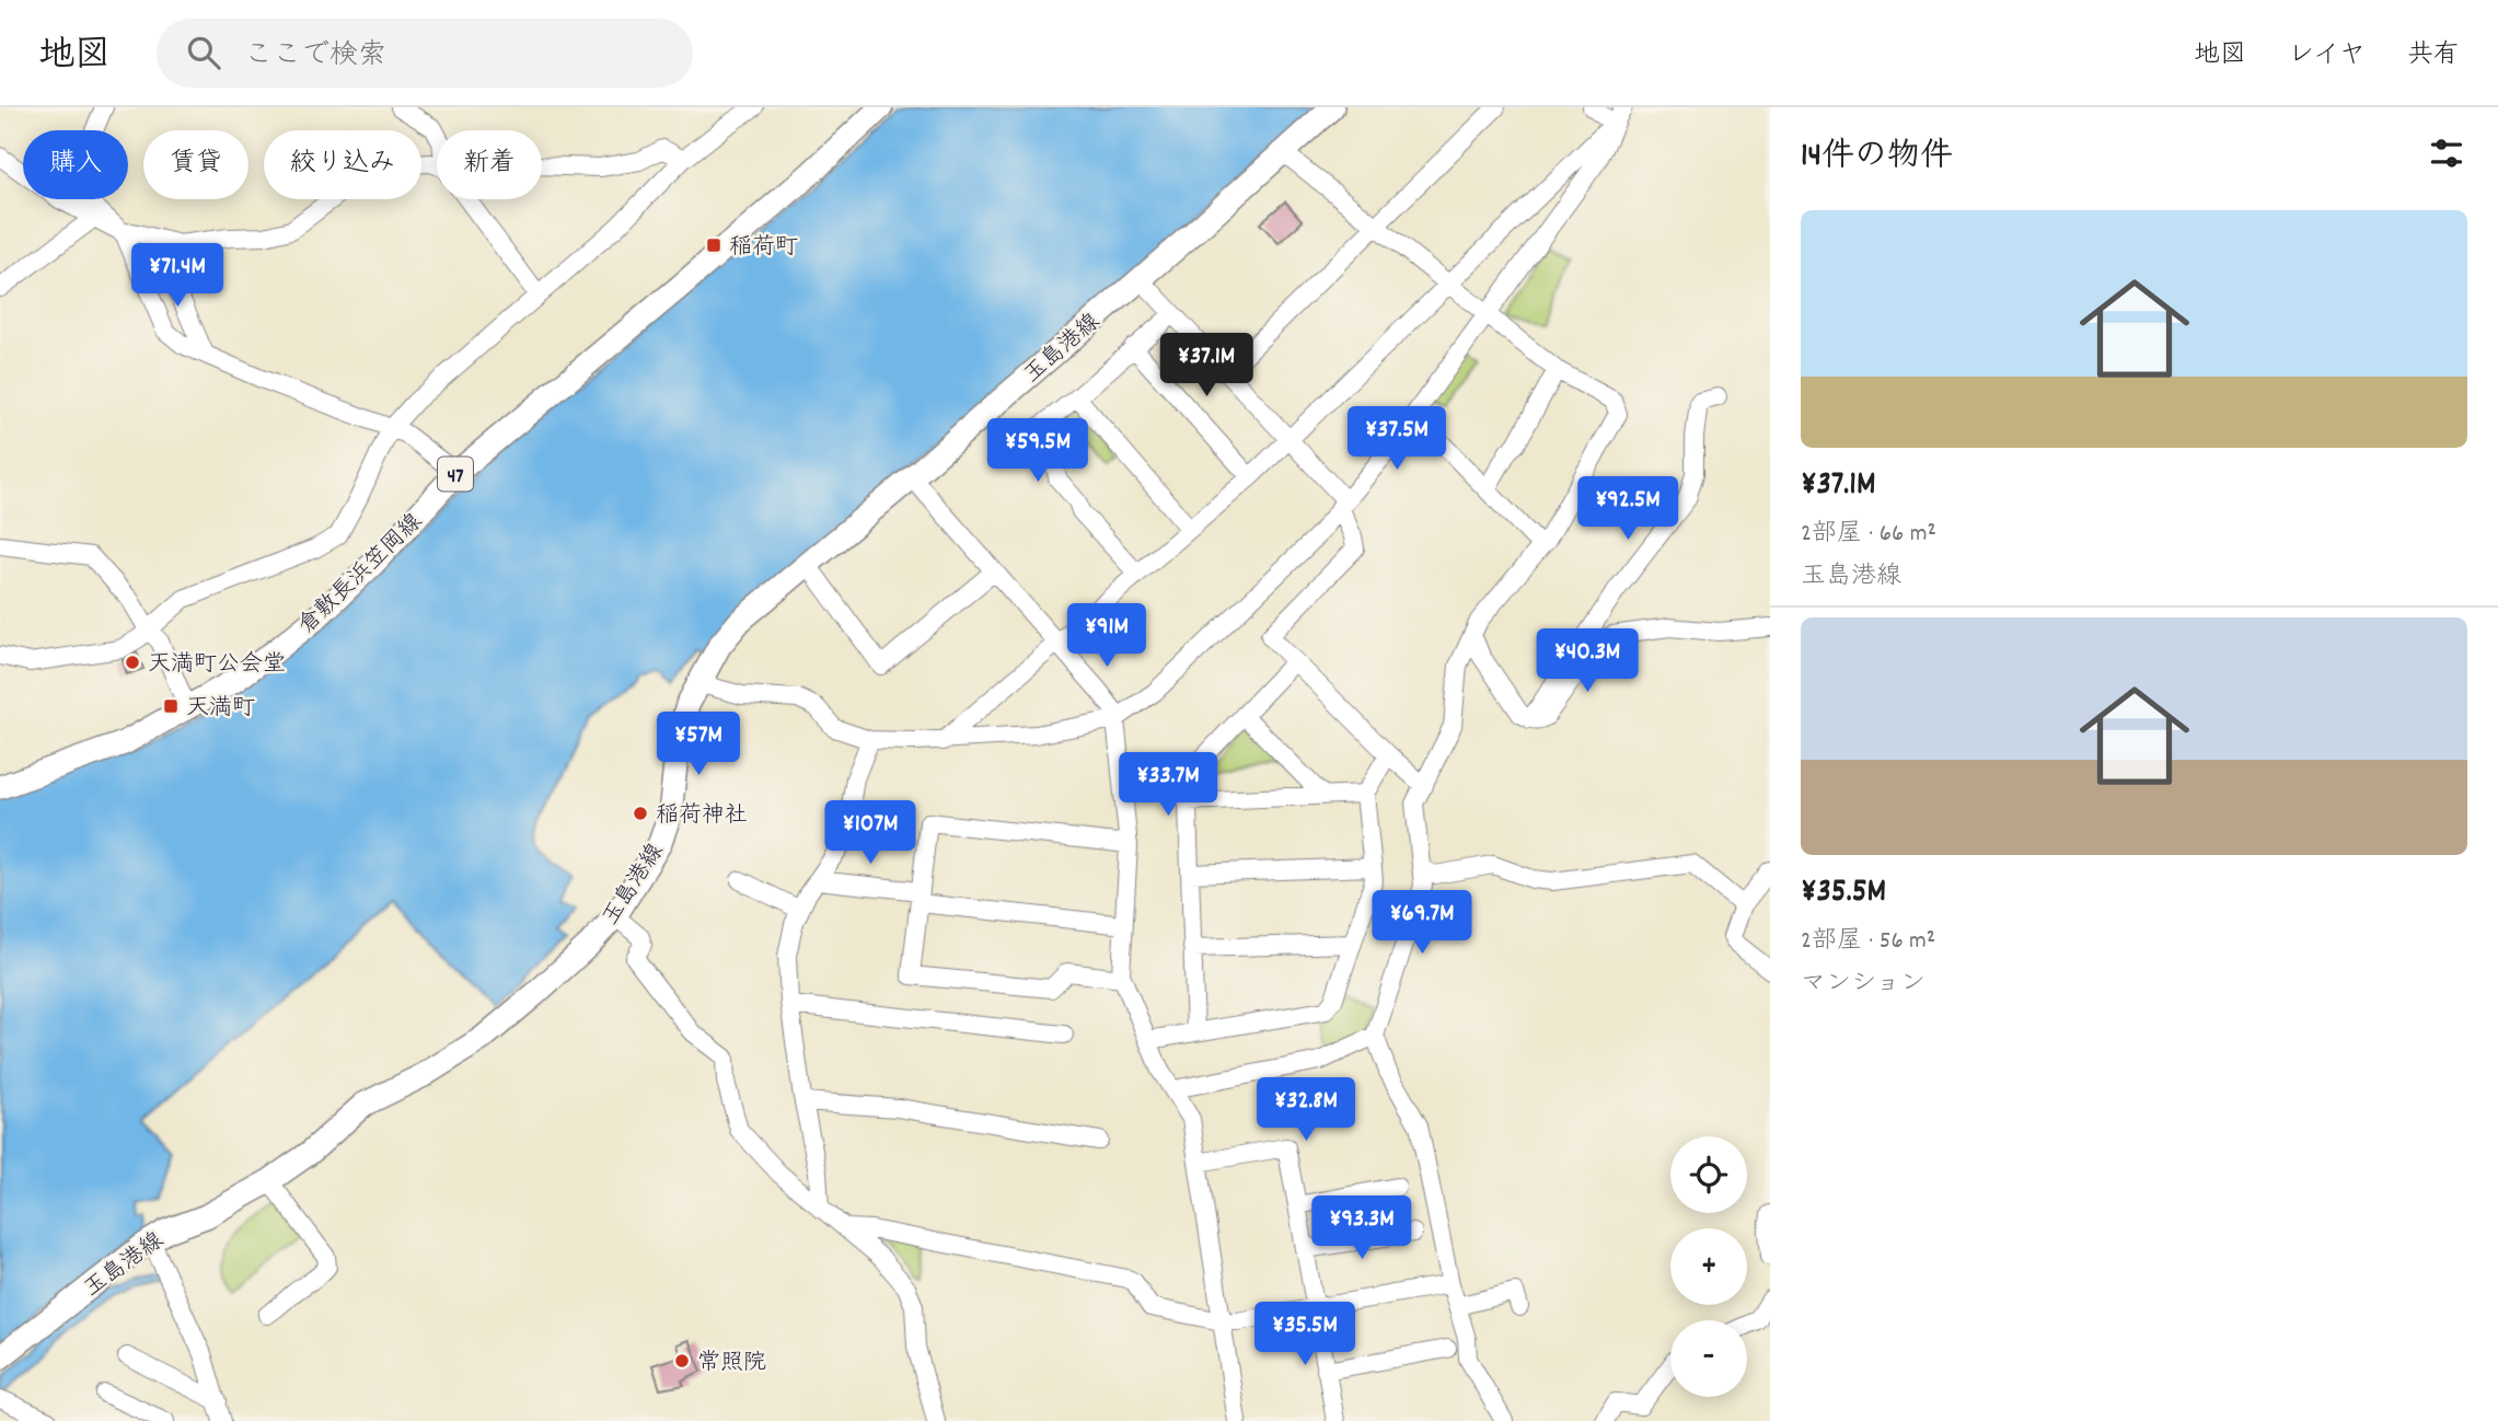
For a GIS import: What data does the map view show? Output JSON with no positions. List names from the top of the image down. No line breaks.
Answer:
{"streets":{"main road":["玉島港線","47","倉敷長浜笠岡線"]},"places":{"transit":["稲荷町","天満町"],"other":["天満町公会堂","稲荷神社","常照院"]},"page":{"header":"地図","search":"ここで検索","nav":["地図","レイヤ","共有"],"heading":"14件の物件","chip":["購入","賃貸","絞り込み","新着"],"list":[{"name":"¥37.1M","note":"2部屋 · 66 m² · 玉島港線"},{"name":"¥35.5M","note":"2部屋 · 56 m² · マンション"}],"price":["¥71.4M","¥37.1M","¥37.5M","¥59.5M","¥92.5M","¥91M","¥40.3M","¥57M","¥33.7M","¥107M","¥69.7M","¥32.8M","¥93.3M","¥35.5M"],"map_buttons":["+","−"]}}
